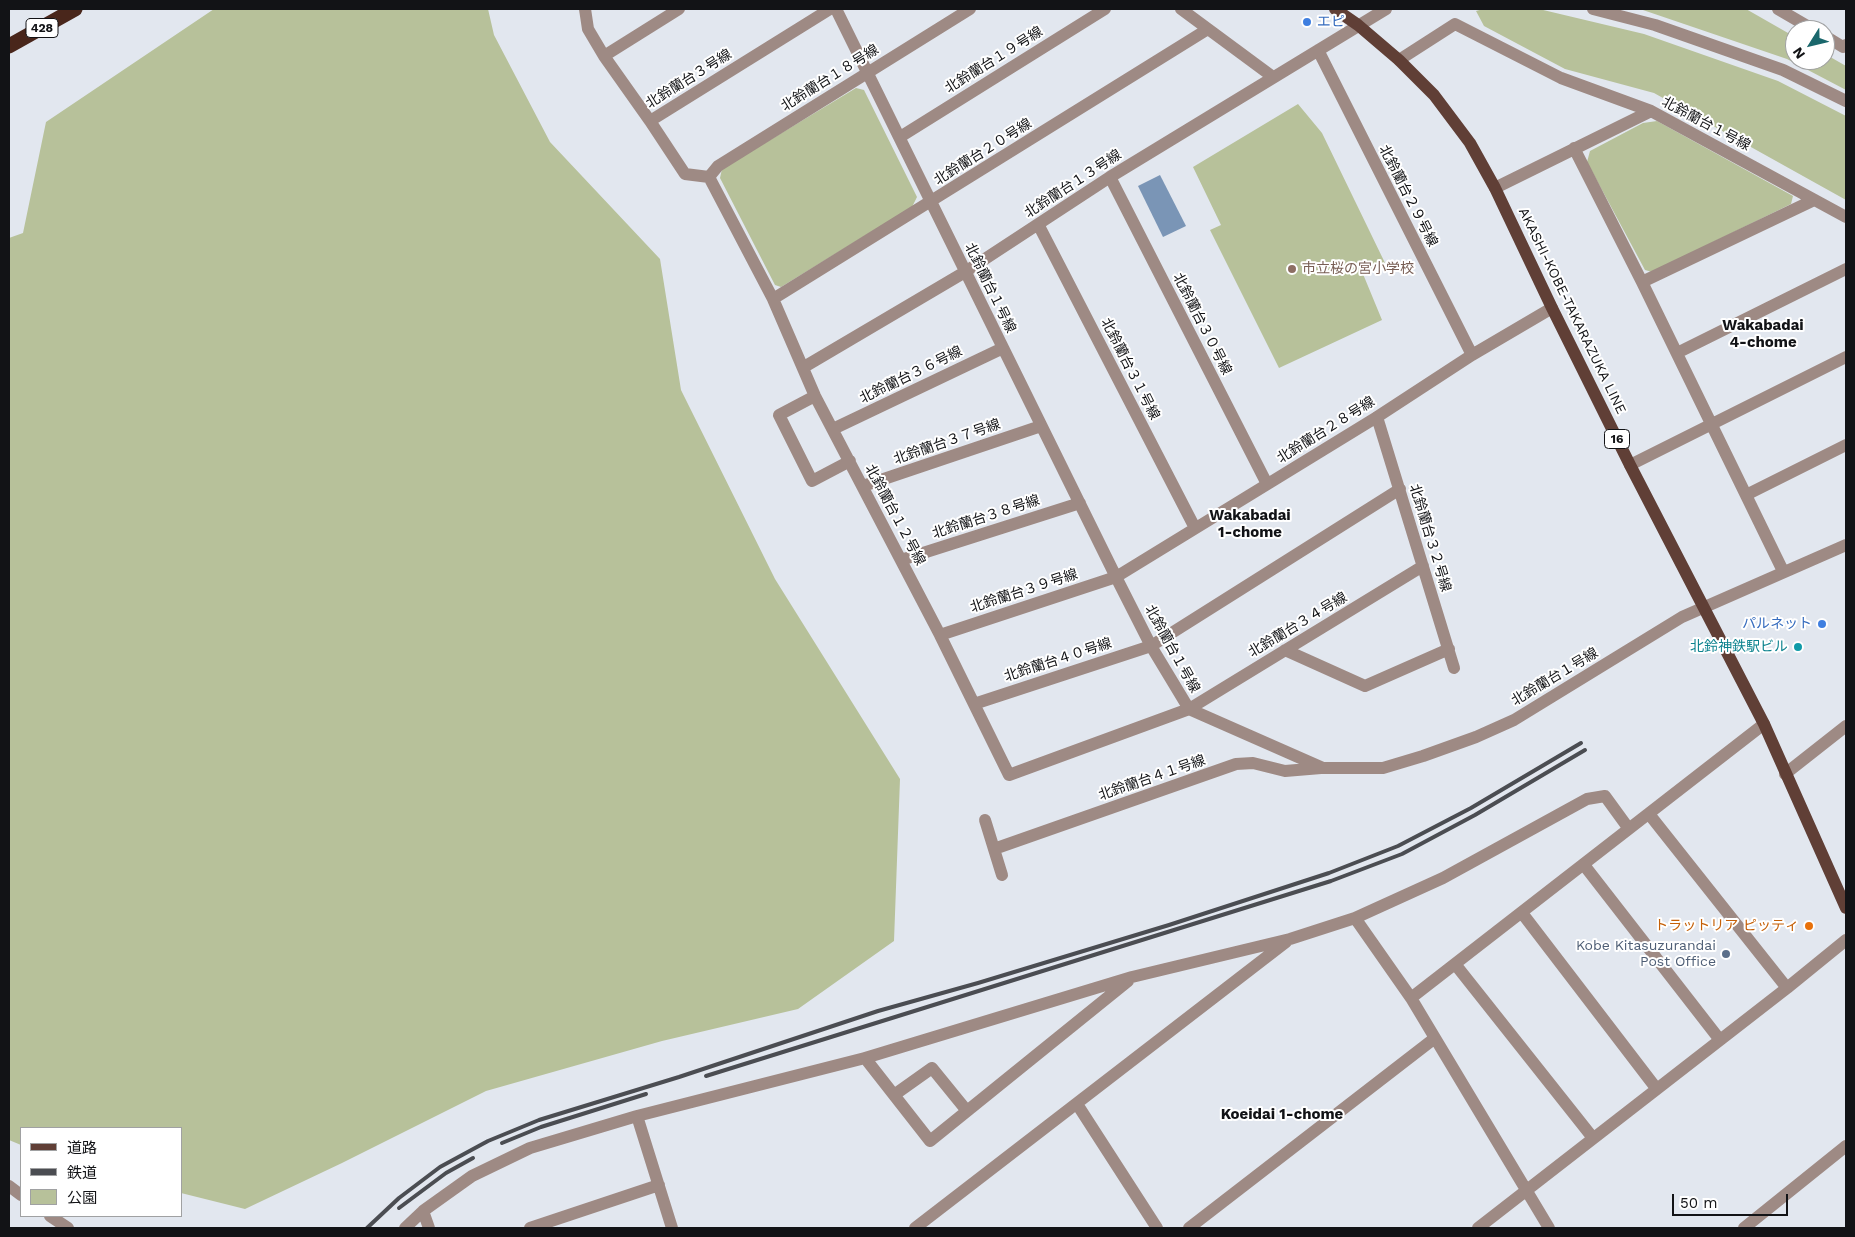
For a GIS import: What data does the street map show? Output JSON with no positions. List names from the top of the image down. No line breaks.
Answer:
{"streets":{"highway":["428"],"main road":["AKASHI-KOBE-TAKARAZUKA LINE","16"],"street":["北鈴蘭台１９号線","北鈴蘭台１８号線","北鈴蘭台３号線","北鈴蘭台１号線","北鈴蘭台２０号線","北鈴蘭台１３号線","北鈴蘭台２９号線","北鈴蘭台３０号線","北鈴蘭台３１号線","北鈴蘭台３６号線","北鈴蘭台２８号線","北鈴蘭台３７号線","北鈴蘭台１２号線","北鈴蘭台３８号線","北鈴蘭台３２号線","北鈴蘭台３９号線","北鈴蘭台３４号線","北鈴蘭台４０号線","北鈴蘭台４１号線"]},"crossings":[["北鈴蘭台１９号線","北鈴蘭台１号線"],["北鈴蘭台１８号線","北鈴蘭台１号線"],["北鈴蘭台１８号線","北鈴蘭台１２号線"],["北鈴蘭台１号線","北鈴蘭台２０号線"],["北鈴蘭台１号線","北鈴蘭台１３号線"],["北鈴蘭台１号線","AKASHI-KOBE-TAKARAZUKA LINE"],["北鈴蘭台１号線","北鈴蘭台３６号線"],["北鈴蘭台１号線","北鈴蘭台２８号線"],["北鈴蘭台１号線","北鈴蘭台３７号線"],["北鈴蘭台１号線","北鈴蘭台１２号線"],["北鈴蘭台１号線","北鈴蘭台３８号線"],["北鈴蘭台１号線","北鈴蘭台３９号線"],["北鈴蘭台１号線","北鈴蘭台３４号線"],["北鈴蘭台１号線","北鈴蘭台４０号線"],["北鈴蘭台１号線","北鈴蘭台４１号線"],["北鈴蘭台２０号線","北鈴蘭台１２号線"],["北鈴蘭台１３号線","北鈴蘭台２９号線"],["北鈴蘭台１３号線","AKASHI-KOBE-TAKARAZUKA LINE"],["北鈴蘭台１３号線","北鈴蘭台３０号線"],["北鈴蘭台１３号線","北鈴蘭台３１号線"],["北鈴蘭台１３号線","北鈴蘭台１２号線"],["北鈴蘭台２９号線","北鈴蘭台２８号線"],["AKASHI-KOBE-TAKARAZUKA LINE","北鈴蘭台２８号線"],["北鈴蘭台３０号線","北鈴蘭台２８号線"],["北鈴蘭台３１号線","北鈴蘭台２８号線"],["北鈴蘭台３６号線","北鈴蘭台１２号線"],["北鈴蘭台２８号線","北鈴蘭台３２号線"],["北鈴蘭台２８号線","北鈴蘭台３９号線"],["北鈴蘭台３７号線","北鈴蘭台１２号線"],["北鈴蘭台１２号線","北鈴蘭台３８号線"],["北鈴蘭台１２号線","北鈴蘭台３９号線"],["北鈴蘭台１２号線","北鈴蘭台３４号線"],["北鈴蘭台１２号線","北鈴蘭台４０号線"],["北鈴蘭台３２号線","北鈴蘭台３４号線"],["北鈴蘭台３２号線","北鈴蘭台４０号線"]],"districts":["Wakabadai 4-chome","Wakabadai 1-chome","Koeidai 1-chome"],"places":["エピ","市立桜の宮小学校","パルネット","北鈴神鉄駅ビル","トラットリア ピッティ","Kobe Kitasuzurandai Post Office"],"legend":["道路","鉄道","公園"],"scale_bar":"50 m","north":"bottom left"}
